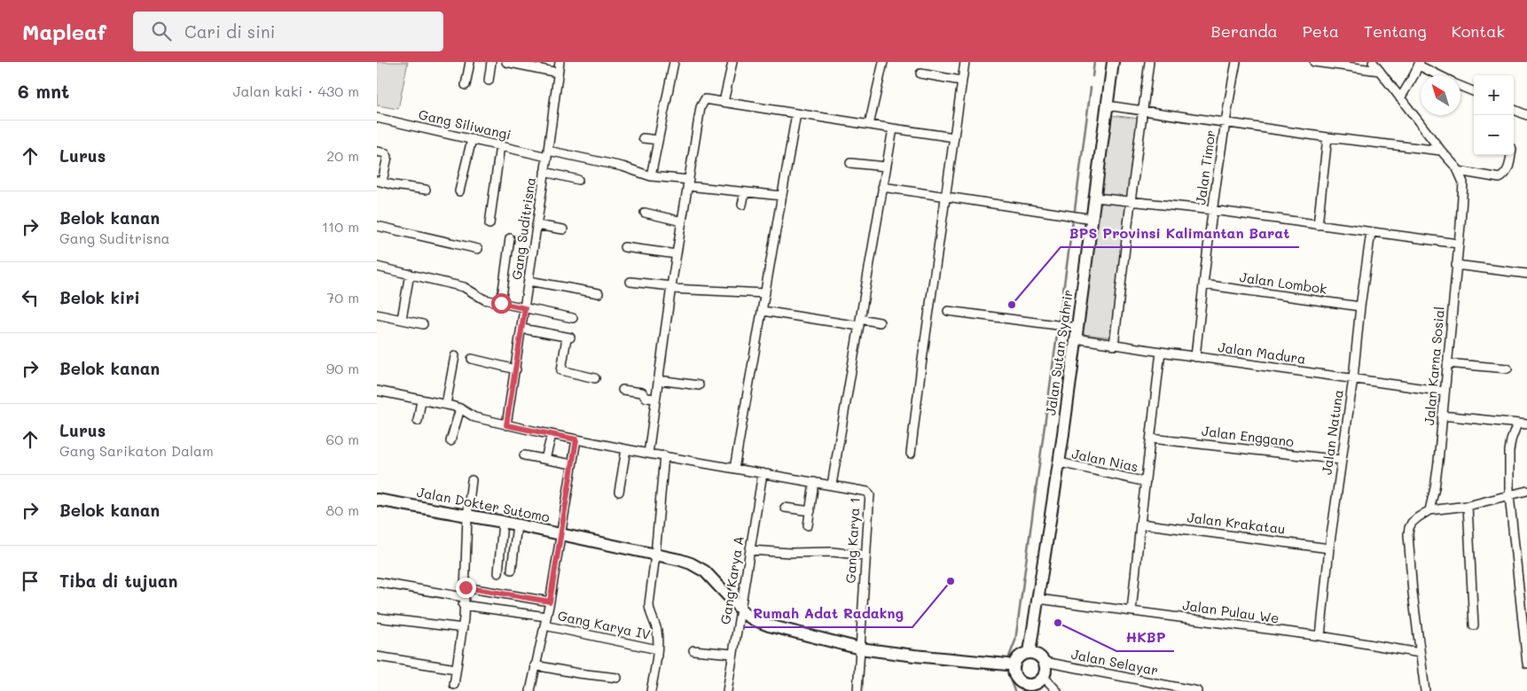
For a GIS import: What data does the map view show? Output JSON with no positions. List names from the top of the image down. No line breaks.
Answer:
{"streets":{"street":["Gang Siliwangi","Jalan Timor","Gang Suditrisna","Jalan Lombok","Jalan Sutan Syahrir","Jalan Madura","Jalan Karna Sosial","Jalan Natuna","Jalan Enggano","Jalan Nias","Jalan Dokter Sutomo","Jalan Krakatau","Gang Karya 1","Gang Karya A","Jalan Pulau We","Gang Karya IV","Jalan Selayar"]},"crossings":[["Gang Siliwangi","Gang Suditrisna"],["Jalan Timor","Jalan Lombok"],["Jalan Timor","Jalan Madura"],["Gang Suditrisna","Gang Karya 1"],["Jalan Lombok","Jalan Natuna"],["Jalan Sutan Syahrir","Jalan Madura"],["Jalan Sutan Syahrir","Jalan Nias"],["Jalan Sutan Syahrir","Jalan Dokter Sutomo"],["Jalan Sutan Syahrir","Jalan Pulau We"],["Jalan Sutan Syahrir","Jalan Selayar"],["Jalan Madura","Jalan Karna Sosial"],["Jalan Madura","Jalan Natuna"],["Jalan Natuna","Jalan Enggano"],["Jalan Natuna","Jalan Krakatau"],["Jalan Natuna","Jalan Pulau We"],["Jalan Dokter Sutomo","Gang Karya 1"],["Jalan Dokter Sutomo","Gang Karya A"],["Jalan Dokter Sutomo","Jalan Selayar"],["Gang Karya 1","Gang Karya A"]],"places":["BPS Provinsi Kalimantan Barat","Rumah Adat Radakng","HKBP"],"north":"top left","page":{"header":"Mapleaf","search":"Cari di sini","nav":["Beranda","Peta","Tentang","Kontak"],"heading":["6 mnt","Jalan kaki · 430 m"],"map_buttons":["+","−"],"list":[["Lurus","20 m"],["Belok kanan","Gang Suditrisna","110 m"],["Belok kiri","70 m"],["Belok kanan","90 m"],["Lurus","Gang Sarikaton Dalam","60 m"],["Belok kanan","80 m"],"Tiba di tujuan"]}}
